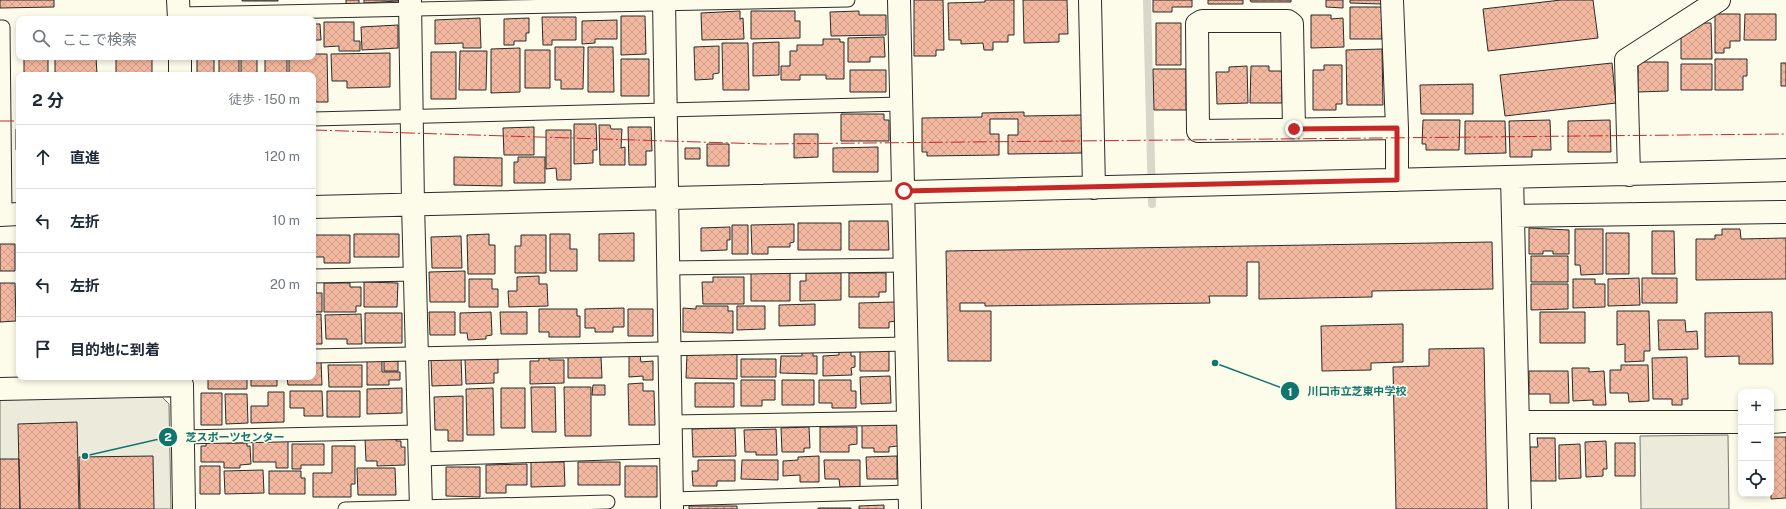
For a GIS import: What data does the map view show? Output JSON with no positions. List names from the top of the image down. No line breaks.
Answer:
{"places":["川口市立芝東中学校","芝スポーツセンター"],"page":{"search":"ここで検索","heading":["2 分","徒歩 · 150 m"],"list":[["直進","120 m"],["左折","10 m"],["左折","20 m"],"目的地に到着"],"map_buttons":["+","−"]}}
